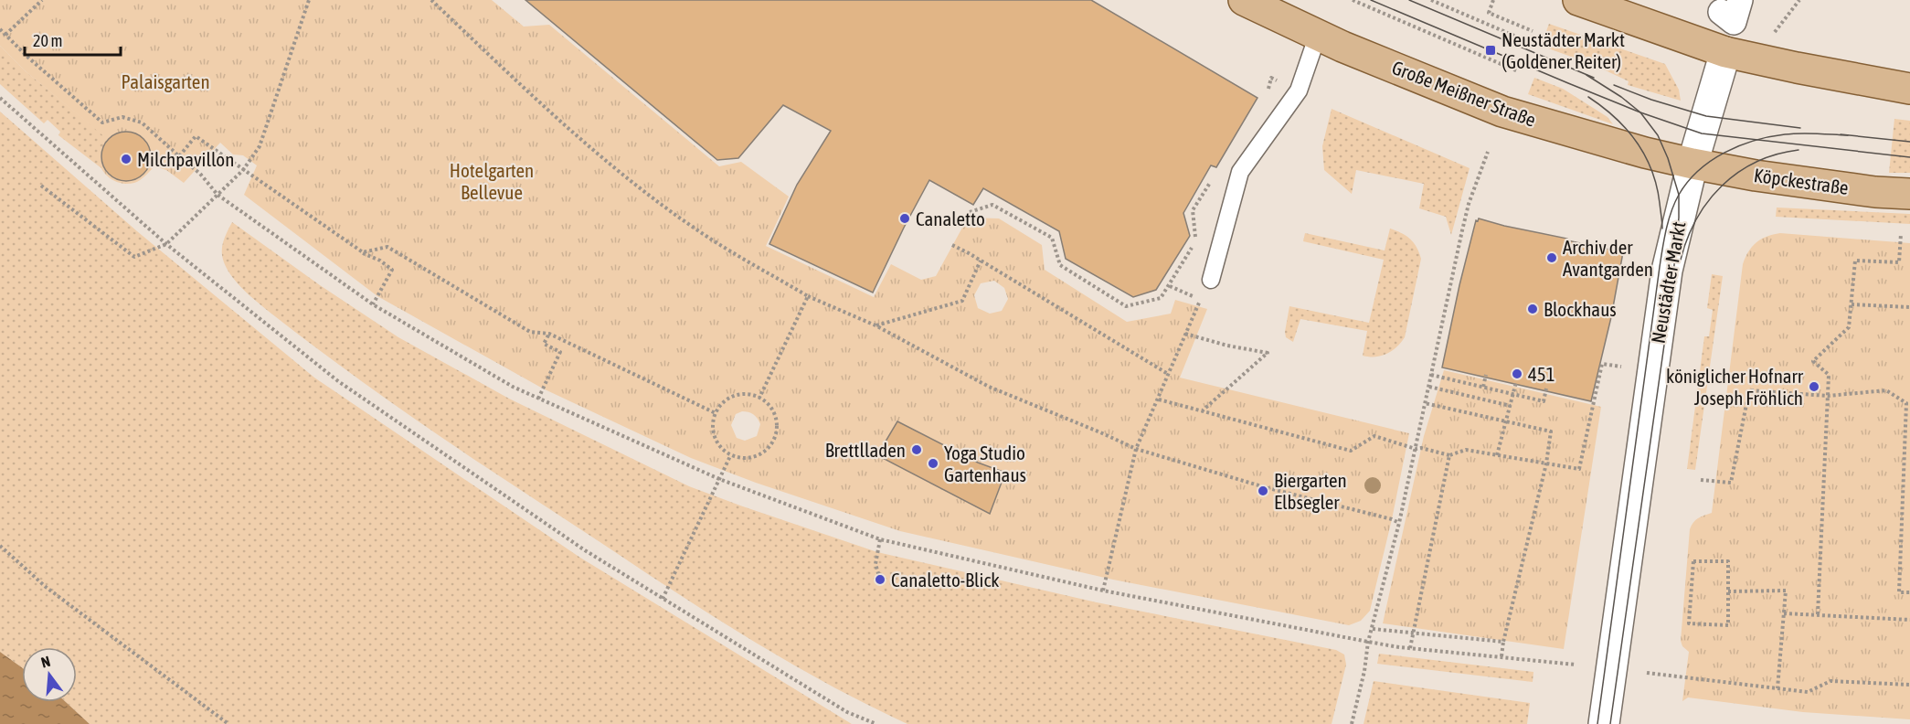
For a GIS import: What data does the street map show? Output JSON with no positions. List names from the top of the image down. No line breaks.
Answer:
{"streets":{"main road":["Große Meißner Straße","Köpckestraße"],"street":["Neustädter Markt"]},"crossings":[["Große Meißner Straße","Köpckestraße"],["Große Meißner Straße","Neustädter Markt"],["Köpckestraße","Neustädter Markt"]],"parks":["Palaisgarten","Hotelgarten Bellevue"],"places":{"transit":["Neustädter Markt (Goldener Reiter)"],"other":["Milchpavillon","Canaletto","Archiv der Avantgarden","Blockhaus","451","königlicher Hofnarr Joseph Fröhlich","Brettlladen","Yoga Studio Gartenhaus","Biergarten Elbsegler","Canaletto-Blick"]},"scale_bar":"20 m","north":"top"}
